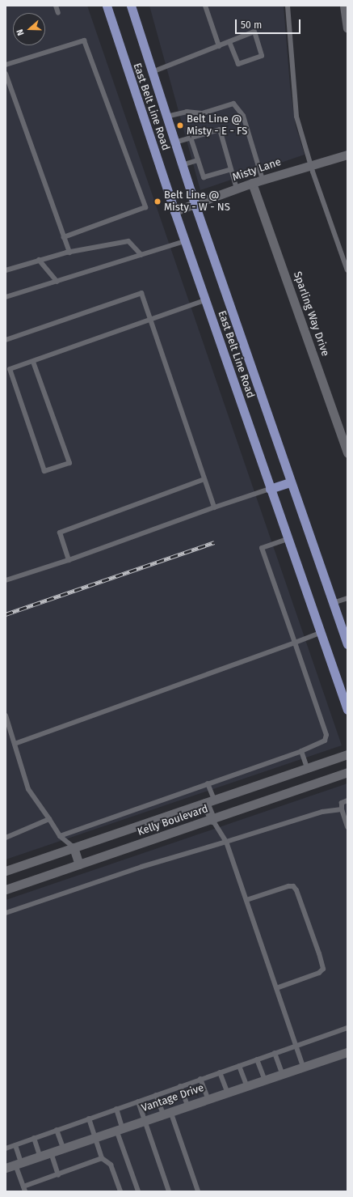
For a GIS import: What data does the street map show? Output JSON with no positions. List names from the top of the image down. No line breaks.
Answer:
{"streets":{"main road":["East Belt Line Road"],"street":["Misty Lane","Sparling Way Drive","Kelly Boulevard","Vantage Drive"]},"crossings":[["East Belt Line Road","Misty Lane"],["Misty Lane","Sparling Way Drive"]],"places":["Belt Line @ Misty - E - FS","Belt Line @ Misty - W - NS"],"scale_bar":"50 m","north":"left"}
